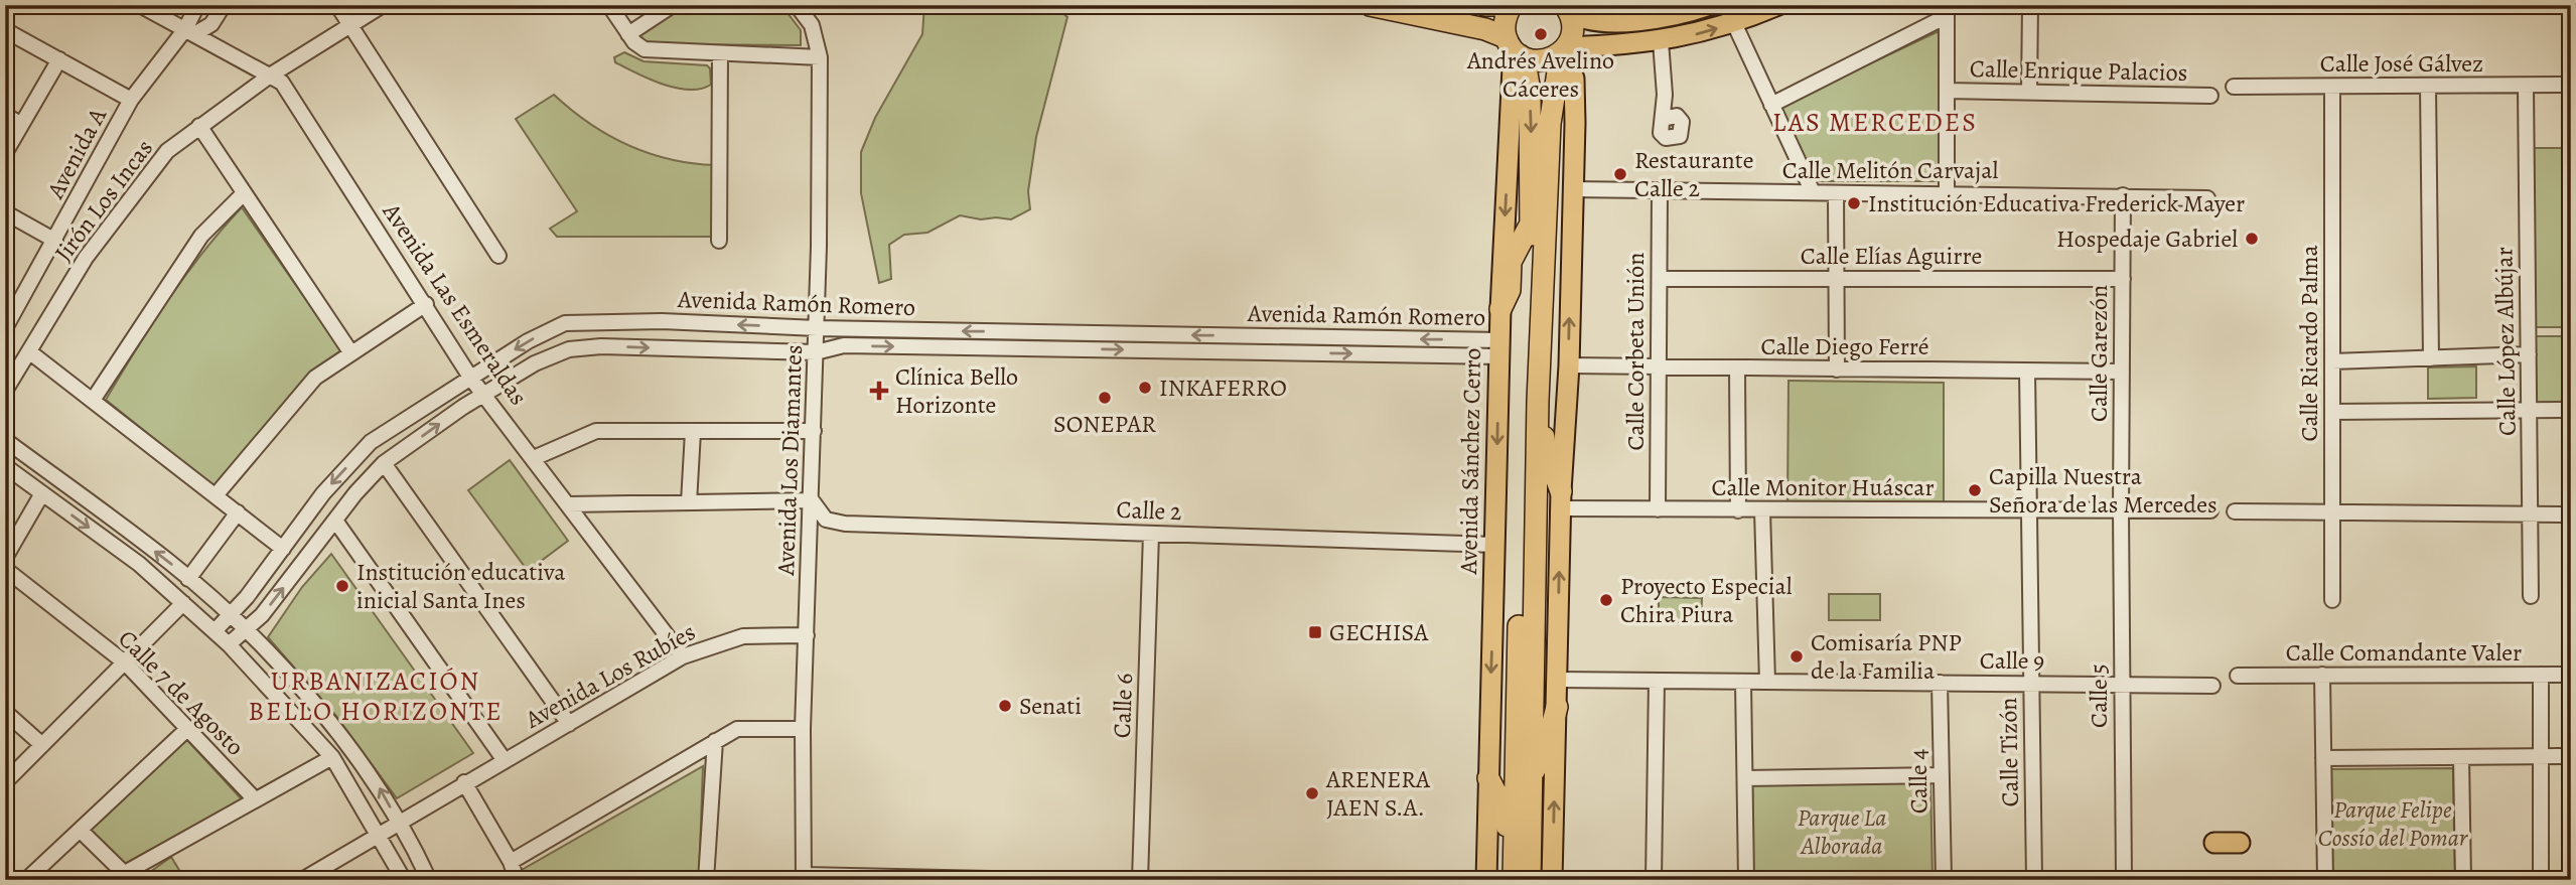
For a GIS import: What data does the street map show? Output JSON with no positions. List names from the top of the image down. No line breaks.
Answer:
{"streets":{"highway":["Avenida Sánchez Cerro"],"street":["Calle José Gálvez","Calle Enrique Palacios","Avenida A","Calle Melitón Carvajal","Jirón Los Incas","Calle Elías Aguirre","Avenida Ramón Romero","Avenida Las Esmeraldas","Calle López Albújar","Calle Ricardo Palma","Calle Diego Ferré","Calle Corbeta Unión","Calle Garezón","Avenida Los Diamantes","Calle Monitor Huáscar","Calle 2","Calle Comandante Valer","Calle 9","Avenida Los Rubíes","Calle 7 de Agosto","Calle 5","Calle 6","Calle Tizón","Calle 4"]},"crossings":[["Calle José Gálvez","Calle López Albújar"],["Calle José Gálvez","Calle Ricardo Palma"],["Avenida A","Avenida Las Esmeraldas"],["Calle Melitón Carvajal","Calle Corbeta Unión"],["Calle Melitón Carvajal","Calle Garezón"],["Jirón Los Incas","Avenida Las Esmeraldas"],["Calle Elías Aguirre","Calle Corbeta Unión"],["Calle Elías Aguirre","Calle Garezón"],["Avenida Ramón Romero","Avenida Las Esmeraldas"],["Avenida Ramón Romero","Avenida Los Diamantes"],["Avenida Ramón Romero","Avenida Sánchez Cerro"],["Avenida Las Esmeraldas","Avenida Los Rubíes"],["Calle Diego Ferré","Calle Corbeta Unión"],["Calle Diego Ferré","Calle Garezón"],["Calle Diego Ferré","Calle Tizón"],["Calle Corbeta Unión","Calle Monitor Huáscar"],["Calle Garezón","Calle Monitor Huáscar"],["Calle Garezón","Calle 5"],["Avenida Los Diamantes","Calle 2"],["Avenida Los Diamantes","Avenida Los Rubíes"],["Avenida Sánchez Cerro","Calle 2"],["Calle Monitor Huáscar","Calle 5"],["Calle Monitor Huáscar","Calle Tizón"],["Calle 2","Calle 6"],["Calle 9","Calle 5"],["Calle 9","Calle Tizón"],["Calle 9","Calle 4"]],"districts":["LAS MERCEDES","URBANIZACIÓN BELLO HORIZONTE"],"parks":["Parque Felipe Cossío del Pomar","Parque La Alborada"],"places":{"other":["Andrés Avelino Cáceres","Restaurante Calle 2","Institución Educativa Frederick Mayer","Hospedaje Gabriel","INKAFERRO","SONEPAR","Capilla Nuestra Señora de las Mercedes","Institución educativa inicial Santa Ines","Proyecto Especial Chira Piura","Comisaría PNP de la Familia","Senati","ARENERA JAEN S.A."],"health":["Clínica Bello Horizonte"],"transit":["GECHISA"]}}
